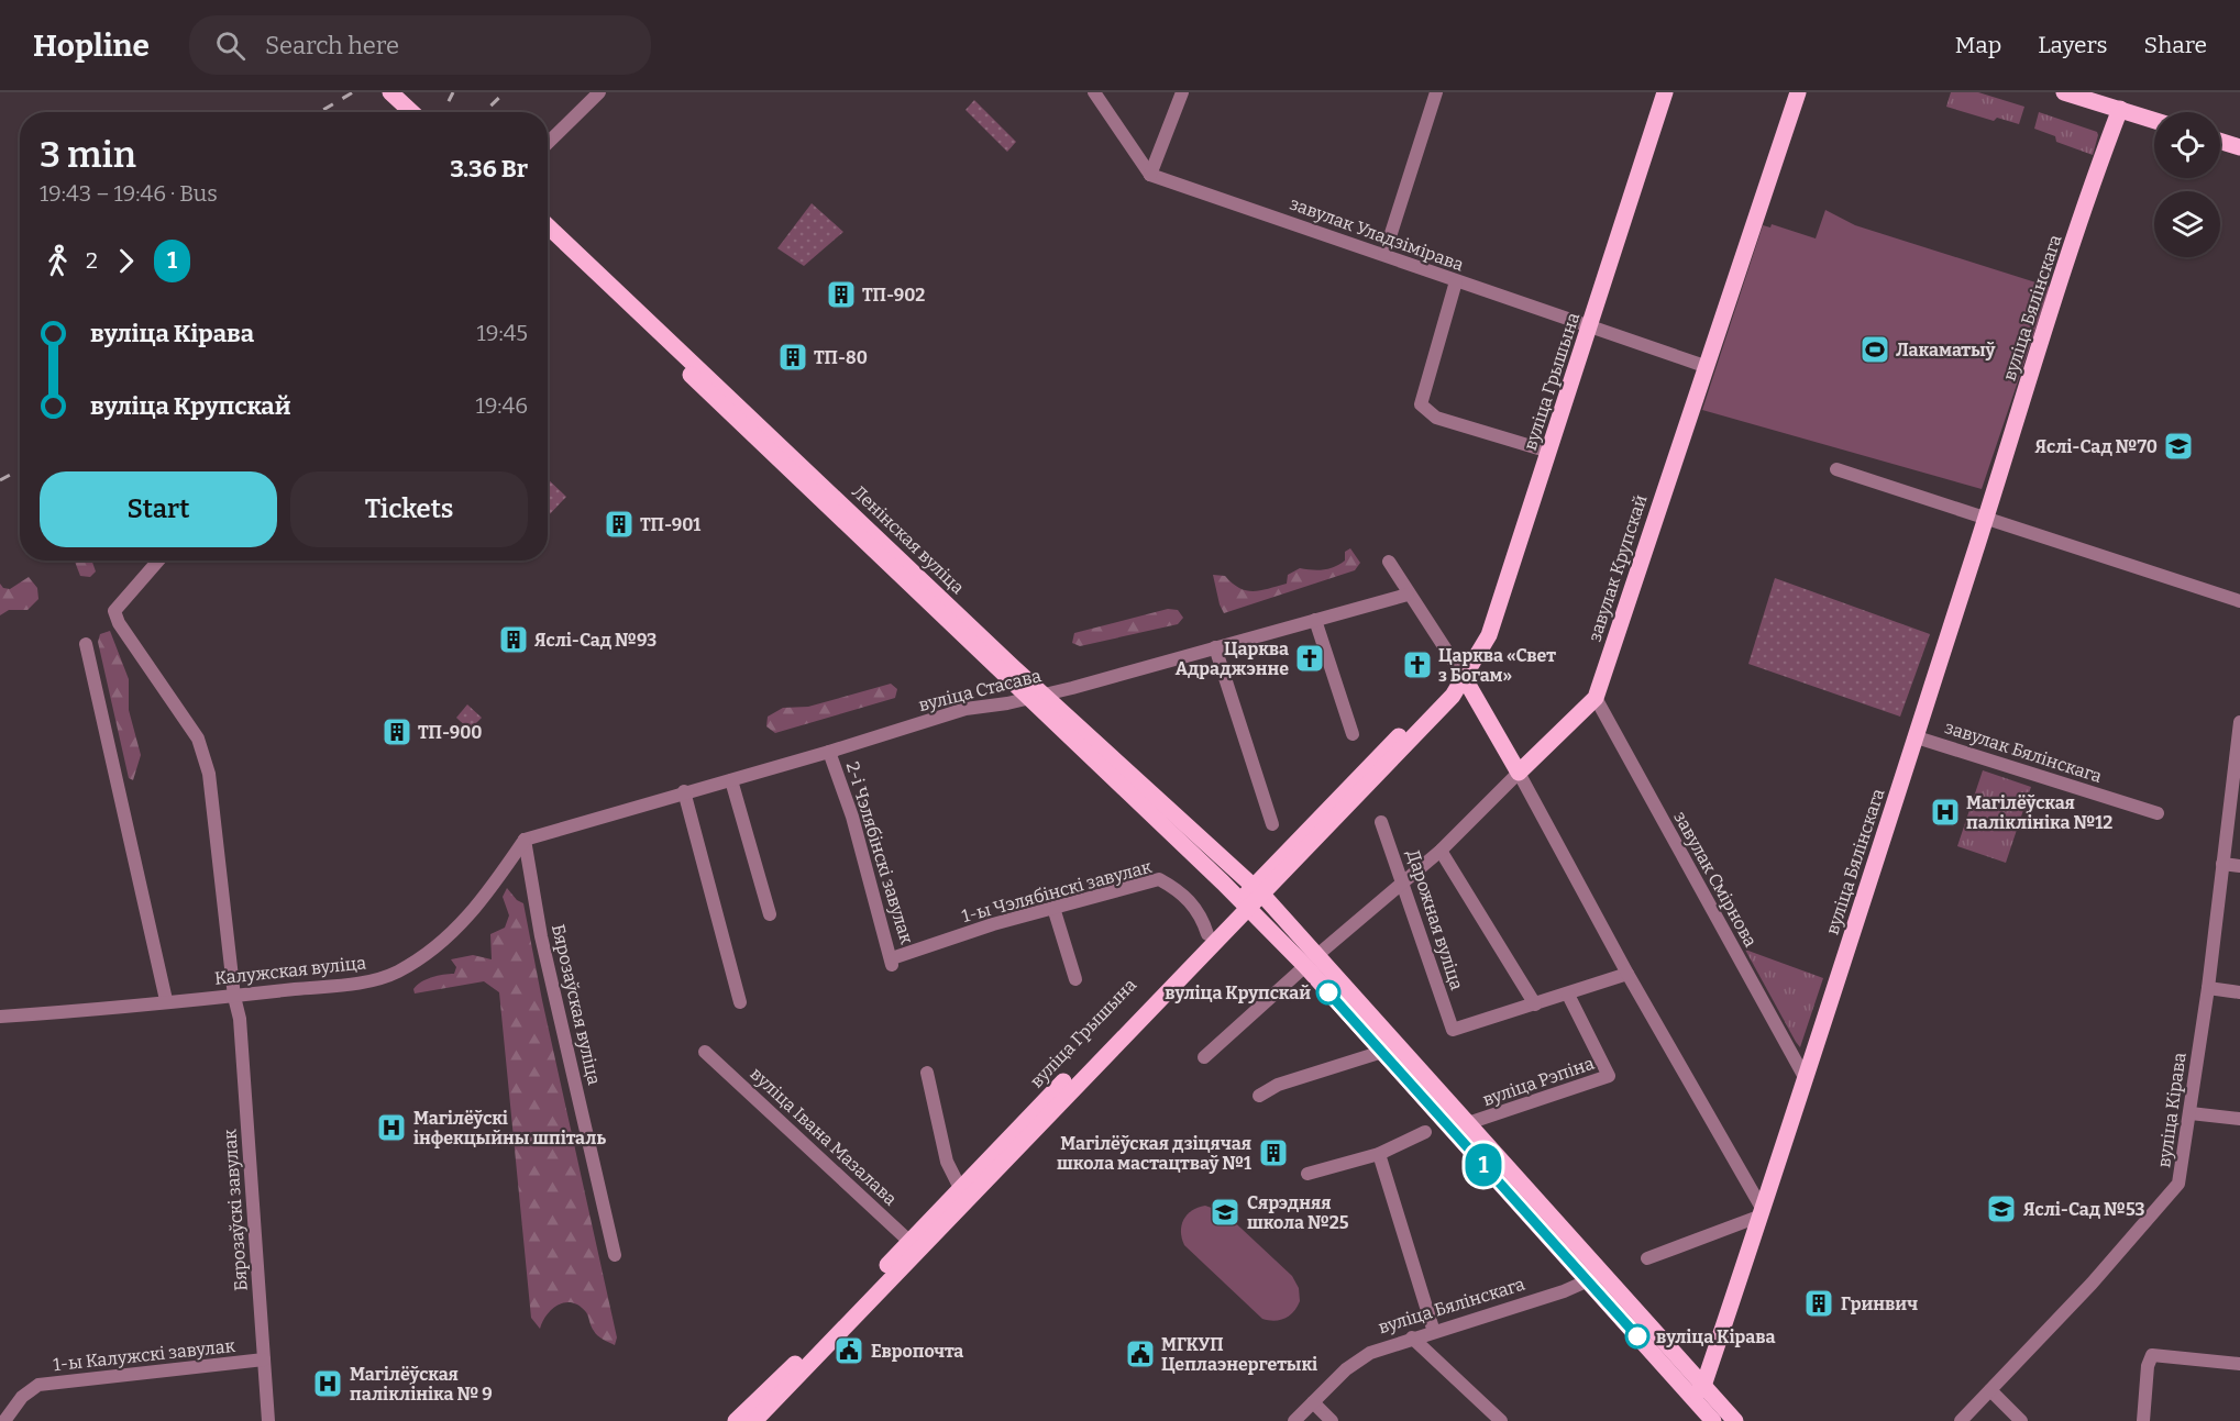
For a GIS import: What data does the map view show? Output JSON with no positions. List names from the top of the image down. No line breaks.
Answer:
{"streets":{"main road":["вуліца Бялінскага","вуліца Грышына","Ленінская вуліца","завулак Крупскай"],"street":["завулак Уладзімірава","вуліца Стасава","завулак Бялінскага","2-і Чэлябінскі завулак","завулак Смірнова","1-ы Чэлябінскі завулак","Дарожная вуліца","Калужская вуліца","Бярозаўская вуліца","вуліца Рэпіна","вуліца Кірава","вуліца Iвана Мазалава","Бярозаўскі завулак","1-ы Калужскі завулак"]},"crossings":[["завулак Уладзімірава","вуліца Грышына"],["завулак Уладзімірава","завулак Крупскай"],["вуліца Бялінскага","завулак Бялінскага"],["вуліца Бялінскага","завулак Смірнова"],["вуліца Грышына","Ленінская вуліца"],["вуліца Грышына","1-ы Чэлябінскі завулак"],["вуліца Грышына","вуліца Iвана Мазалава"],["Ленінская вуліца","вуліца Стасава"],["завулак Крупскай","завулак Смірнова"],["завулак Крупскай","Дарожная вуліца"],["вуліца Стасава","2-і Чэлябінскі завулак"],["вуліца Стасава","Калужская вуліца"],["вуліца Стасава","Бярозаўская вуліца"],["2-і Чэлябінскі завулак","1-ы Чэлябінскі завулак"],["Калужская вуліца","Бярозаўская вуліца"],["Калужская вуліца","Бярозаўскі завулак"],["Бярозаўскі завулак","1-ы Калужскі завулак"]],"places":{"building":["ТП-902","ТП-80","ТП-901","Яслі-Сад №93","ТП-900","Магілёўская дзіцячая школа мастацтваў №1","Гринвич"],"sports":["Лакаматыў"],"school or university":["Яслі-Сад №70","Яслі-Сад №53","Сярэдняя школа №25"],"church":["Царква Адраджэнне","Царква «Свет з Богам»"],"hospital":["Магілёўская паліклініка №12","Магілёўскі інфекцыйны шпіталь","Магілёўская паліклініка № 9"],"other":["вуліца Крупскай","вуліца Кірава"],"public building":["Европочта","МГКУП Цеплаэнергетыкі"]},"lines":["bus line 1"],"page":{"header":"Hopline","search":"Search here","nav":["Map","Layers","Share"],"on_map":"1","heading":["3 min","19:43 – 19:46 · Bus","3.36 Br"],"legs":["2","1"],"list":[{"name":"вуліца Кірава","value":"19:45"},{"name":"вуліца Крупскай","value":"19:46"}],"buttons":["Start","Tickets"]}}
